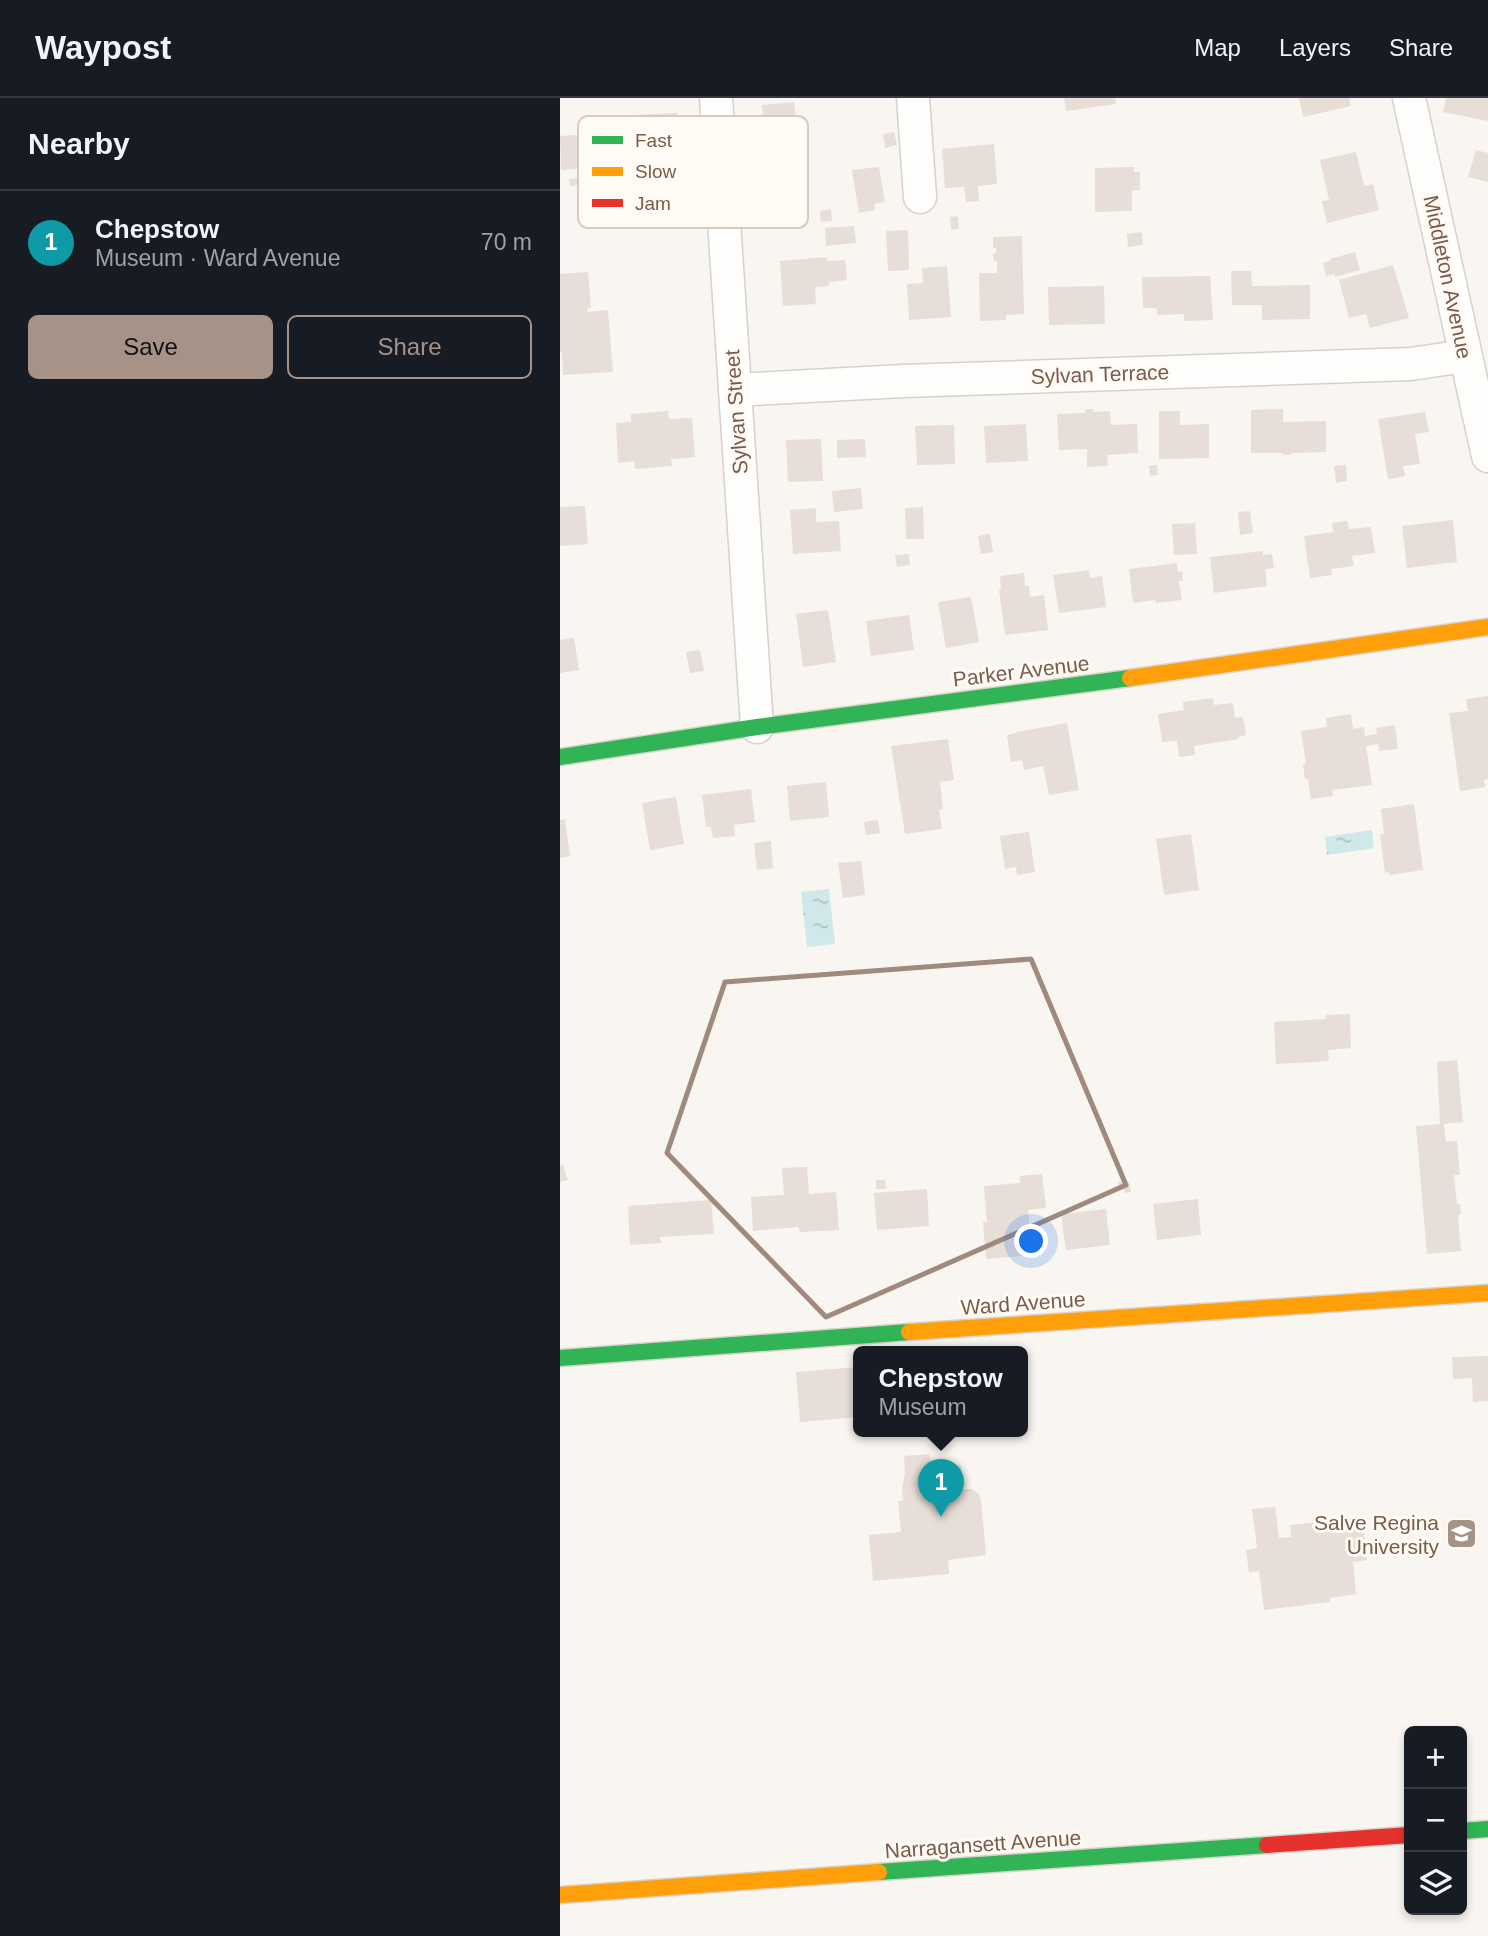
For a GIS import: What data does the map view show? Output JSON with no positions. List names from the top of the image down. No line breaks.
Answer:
{"streets":{"street":["Middleton Avenue","Sylvan Terrace","Sylvan Street","Parker Avenue","Ward Avenue","Narragansett Avenue"]},"crossings":[["Middleton Avenue","Sylvan Terrace"],["Sylvan Terrace","Sylvan Street"],["Sylvan Street","Parker Avenue"]],"places":{"school or university":["Salve Regina University"]},"legend":["Fast","Slow","Jam"],"page":{"header":"Waypost","nav":["Map","Layers","Share"],"heading":"Nearby","list":[{"mark":"1","name":"Chepstow","note":"Museum · Ward Avenue","value":"70 m"}],"buttons":["Save","Share"],"popup":["Chepstow","Museum"],"pins":"1","map_buttons":["+","−"]}}
